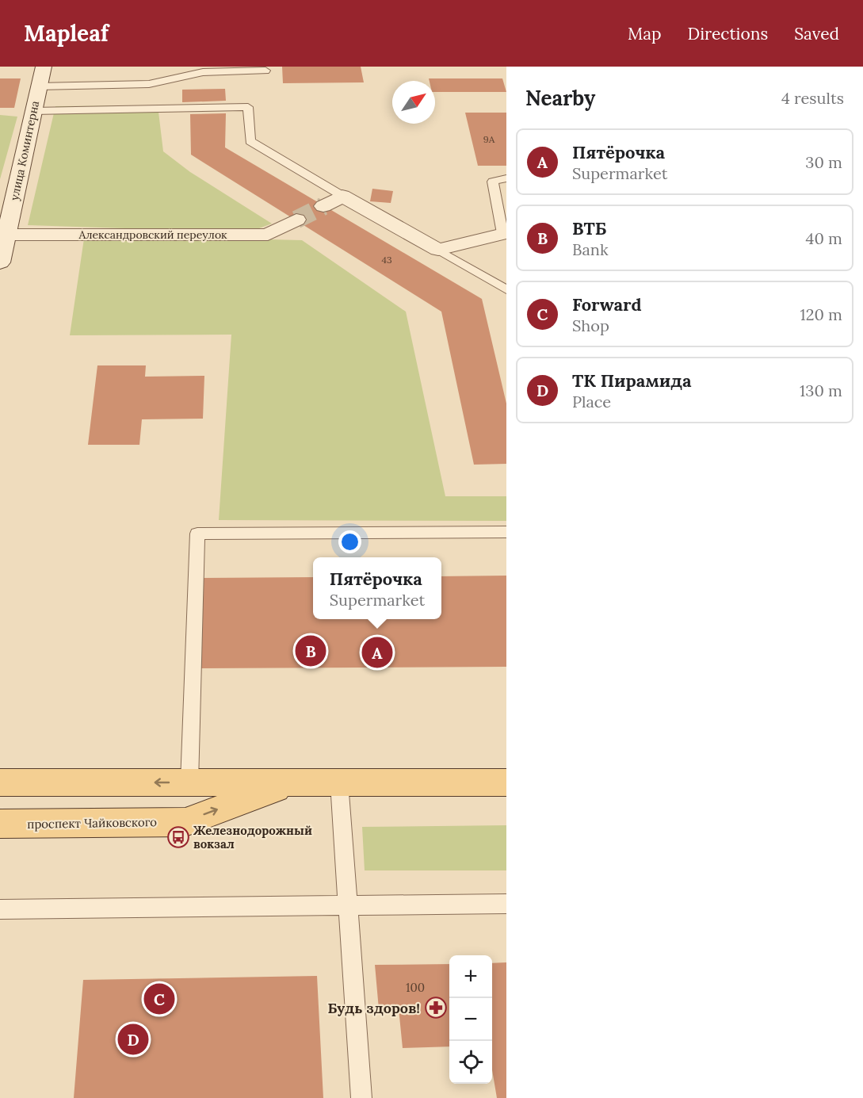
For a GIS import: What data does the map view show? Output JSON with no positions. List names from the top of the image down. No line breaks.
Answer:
{"streets":{"main road":["проспект Чайковского"],"street":["улица Коминтерна","Александровский переулок"]},"crossings":[["улица Коминтерна","Александровский переулок"]],"places":{"bus stop":["Железнодорожный вокзал"],"pharmacy":["Будь здоров!"]},"house_numbers":["9А","43","100"],"north":"top right","page":{"header":"Mapleaf","nav":["Map","Directions","Saved"],"heading":["Nearby","4 results"],"list":[{"mark":"A","name":"Пятёрочка","note":"Supermarket","value":"30 m"},{"mark":"B","name":"ВТБ","note":"Bank","value":"40 m"},{"mark":"C","name":"Forward","note":"Shop","value":"120 m"},{"mark":"D","name":"ТК Пирамида","note":"Place","value":"130 m"}],"popup":["Пятёрочка","Supermarket"],"pins":["B","A","C","D"],"map_buttons":["+","−"]}}
